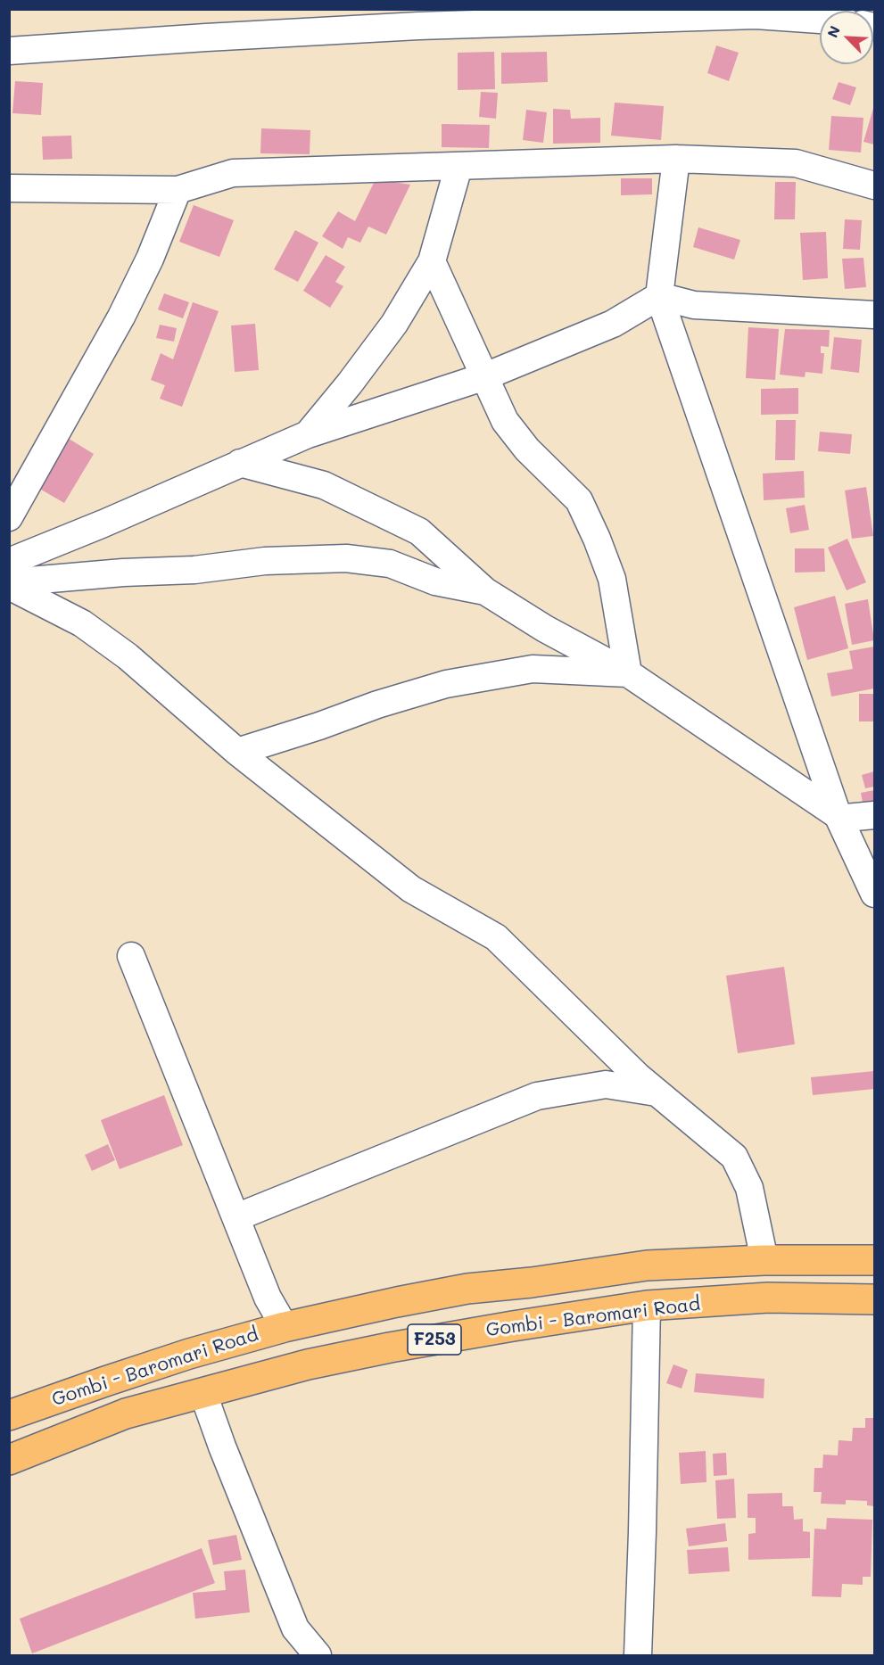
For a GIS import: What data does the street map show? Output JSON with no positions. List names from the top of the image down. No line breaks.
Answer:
{"streets":{"main road":["Gombi - Baromari Road","F253"]},"north":"top left"}
